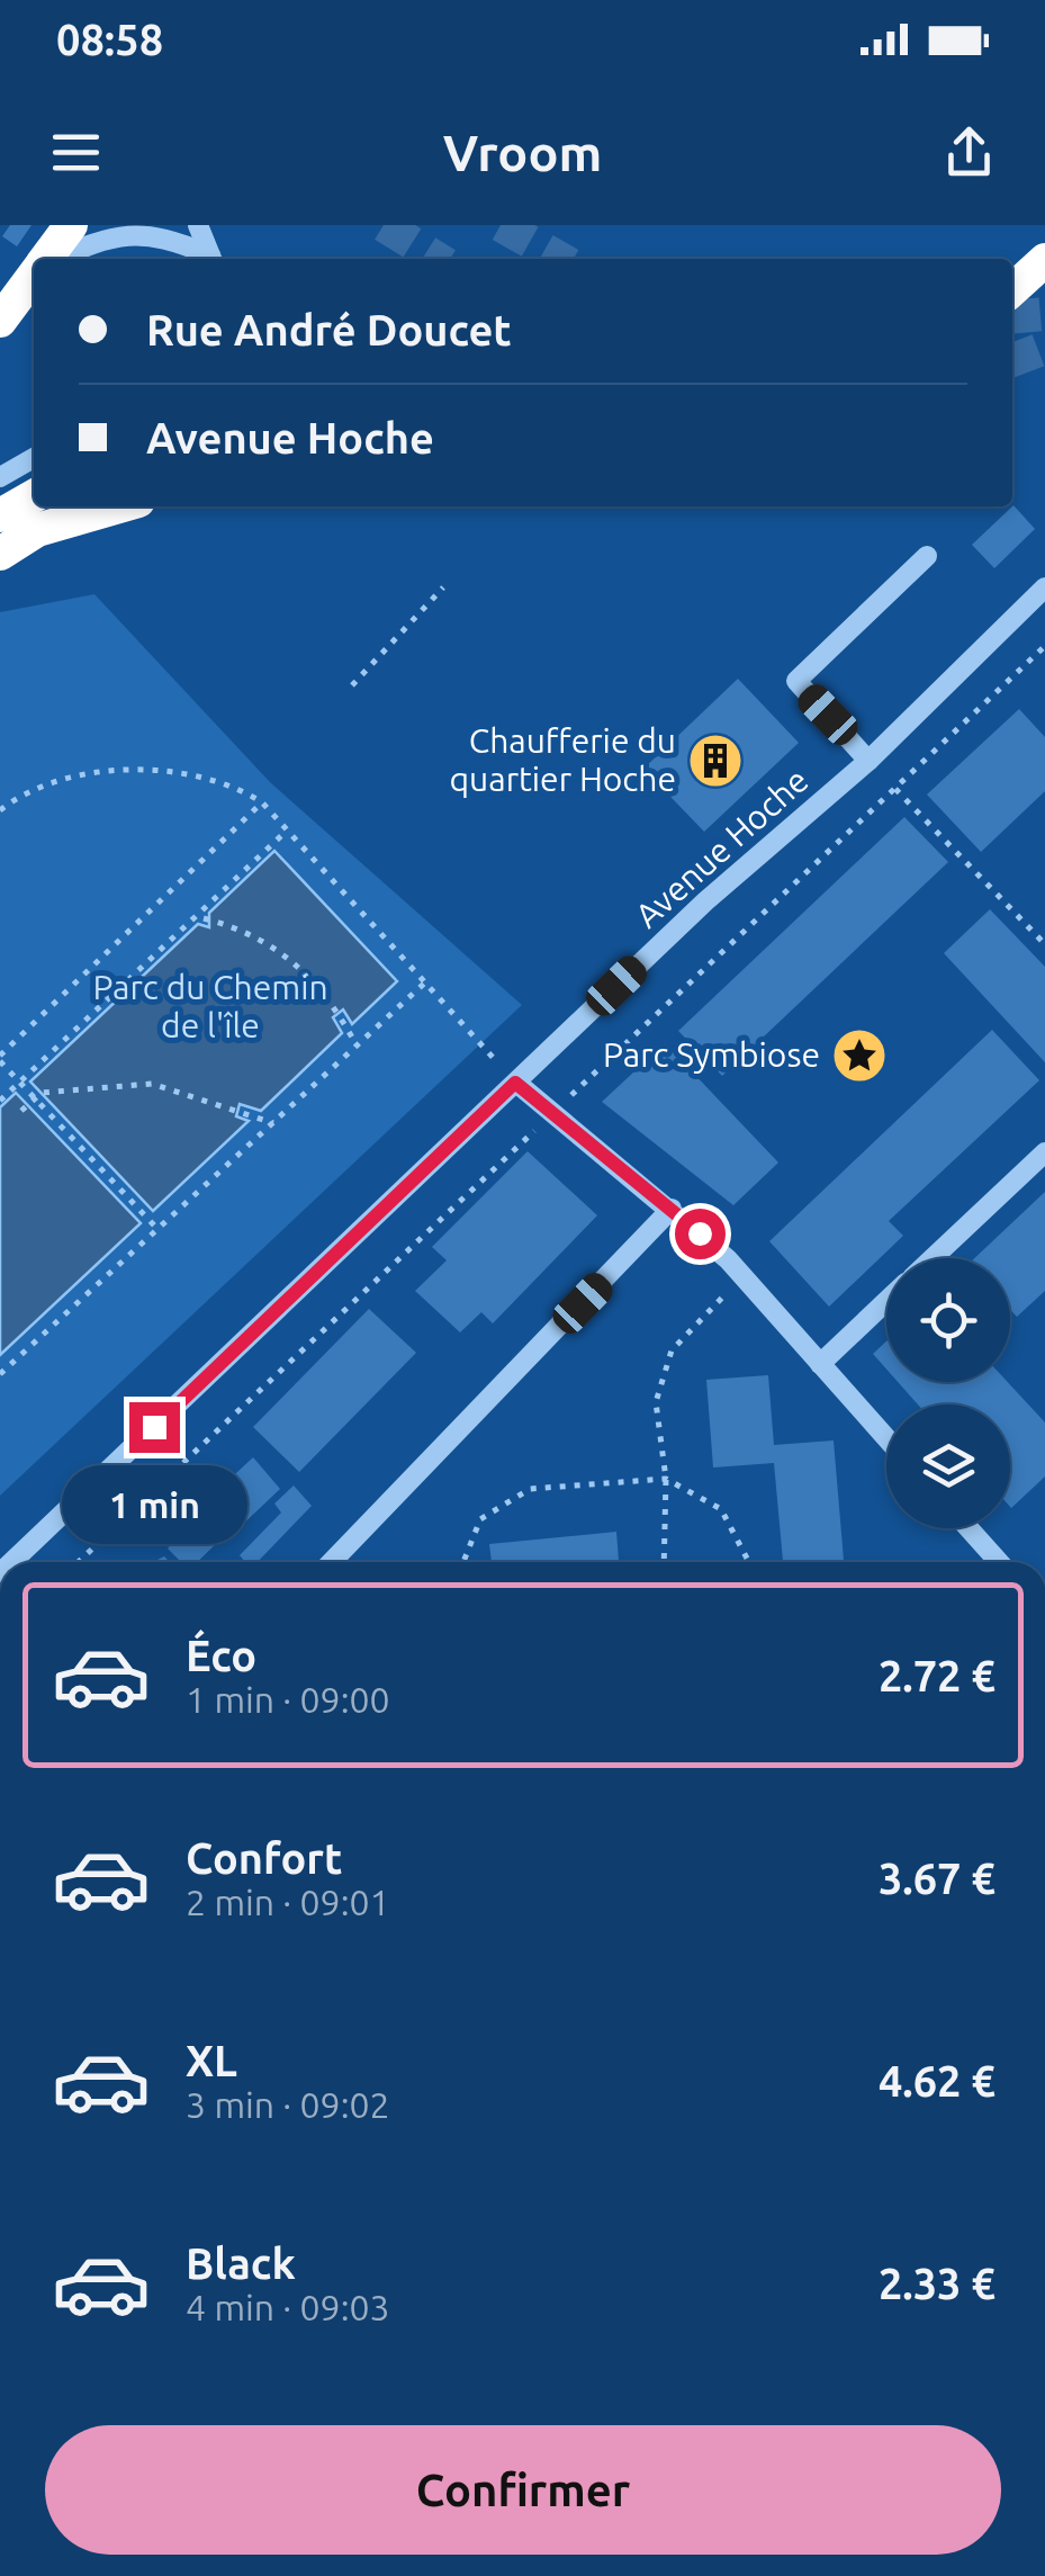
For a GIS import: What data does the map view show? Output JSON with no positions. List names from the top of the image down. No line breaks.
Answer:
{"streets":{"street":["Avenue Hoche"]},"parks":["Parc du Chemin de l'île"],"places":{"building":["Chaufferie du quartier Hoche"],"place":["Parc Symbiose"]},"page":{"status":"08:58","header":"Vroom","banner":["Rue André Doucet","Avenue Hoche"],"bubble":"1 min","list":[{"name":"Éco","note":"1 min · 09:00","value":"2.72 €"},{"name":"Confort","note":"2 min · 09:01","value":"3.67 €"},{"name":"XL","note":"3 min · 09:02","value":"4.62 €"},{"name":"Black","note":"4 min · 09:03","value":"2.33 €"}],"buttons":"Confirmer"}}
